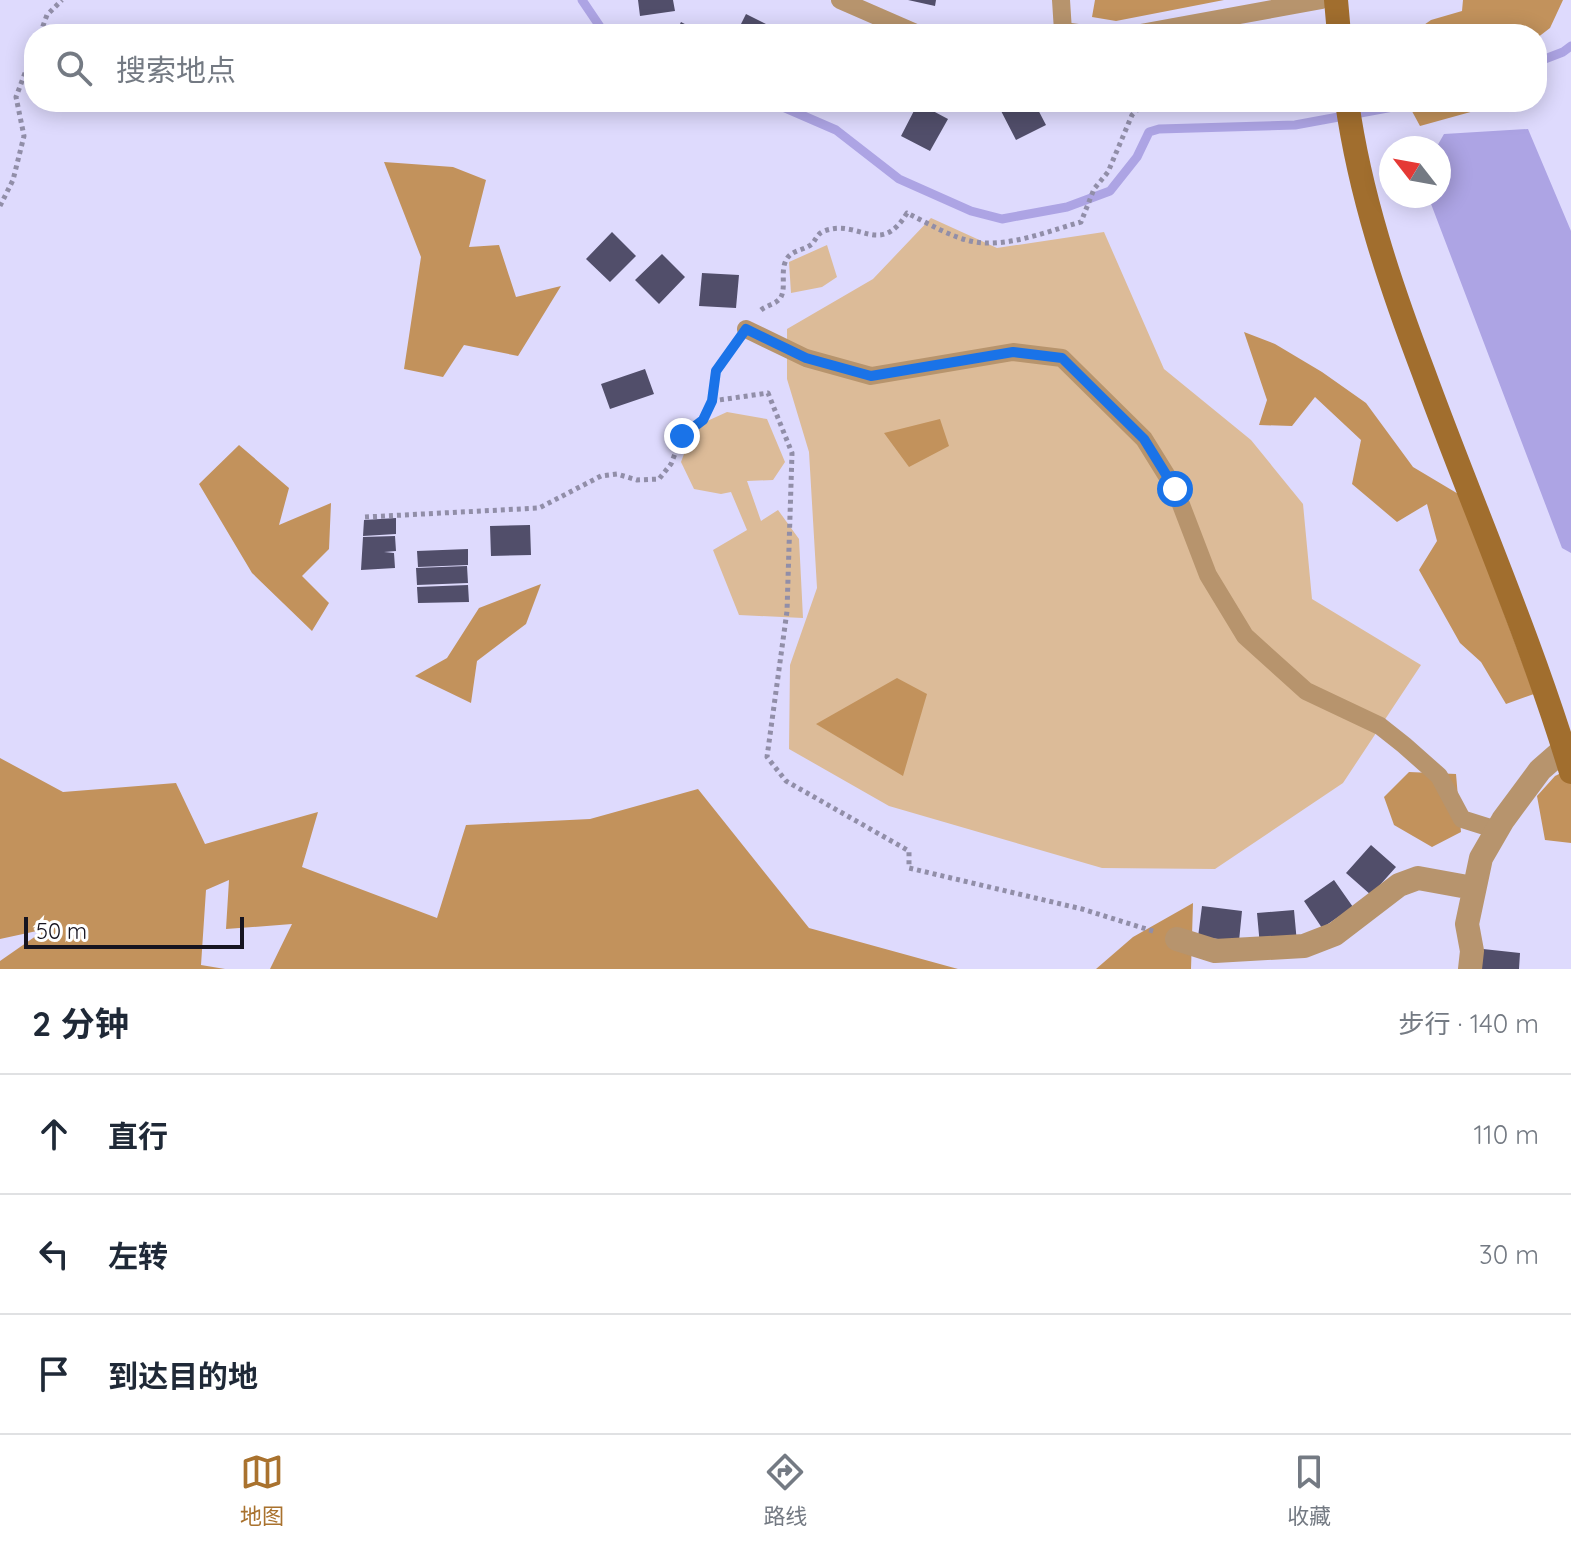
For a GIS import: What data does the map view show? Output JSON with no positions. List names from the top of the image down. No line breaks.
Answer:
{"scale_bar":"50 m","north":"top left","page":{"search":"搜索地点","scale":"50 m","heading":["2 分钟","步行 · 140 m"],"list":[["直行","110 m"],["左转","30 m"],"到达目的地"],"nav":["地图","路线","收藏"]}}
